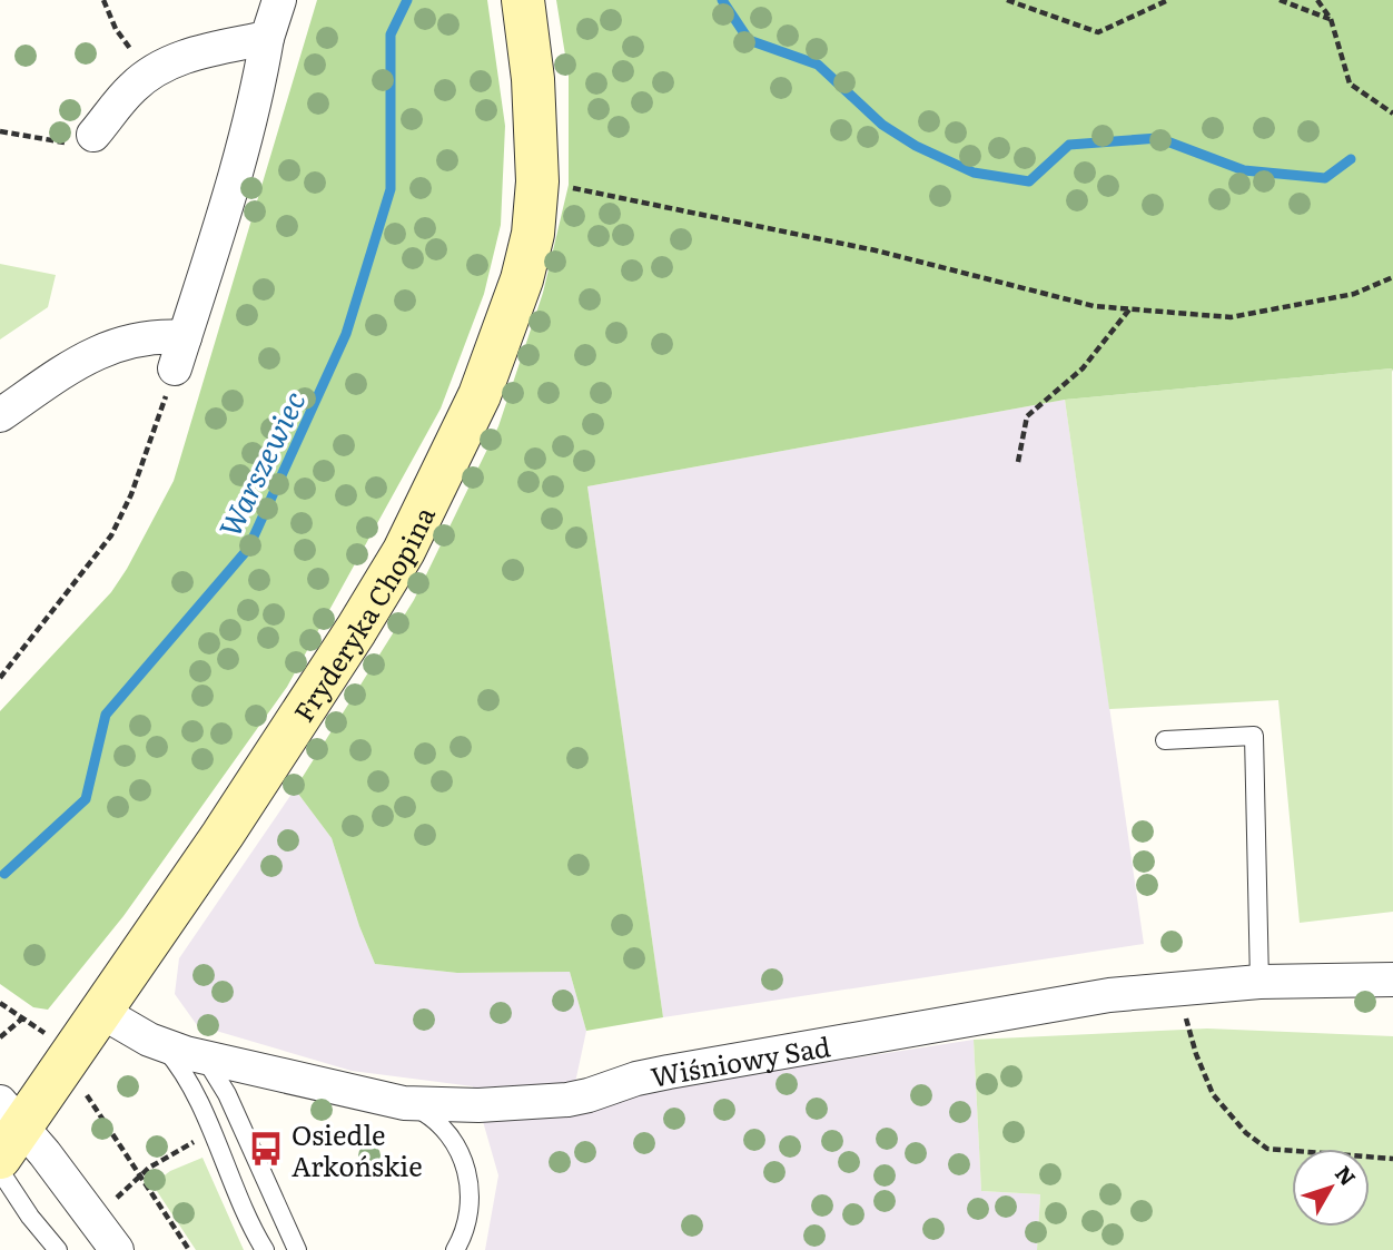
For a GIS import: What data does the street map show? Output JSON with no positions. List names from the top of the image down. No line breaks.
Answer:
{"streets":{"street":["Fryderyka Chopina","Wiśniowy Sad"]},"crossings":[["Fryderyka Chopina","Wiśniowy Sad"]],"water":["Warszewiec"],"places":{"bus stop":["Osiedle Arkońskie"]},"north":"top right"}
